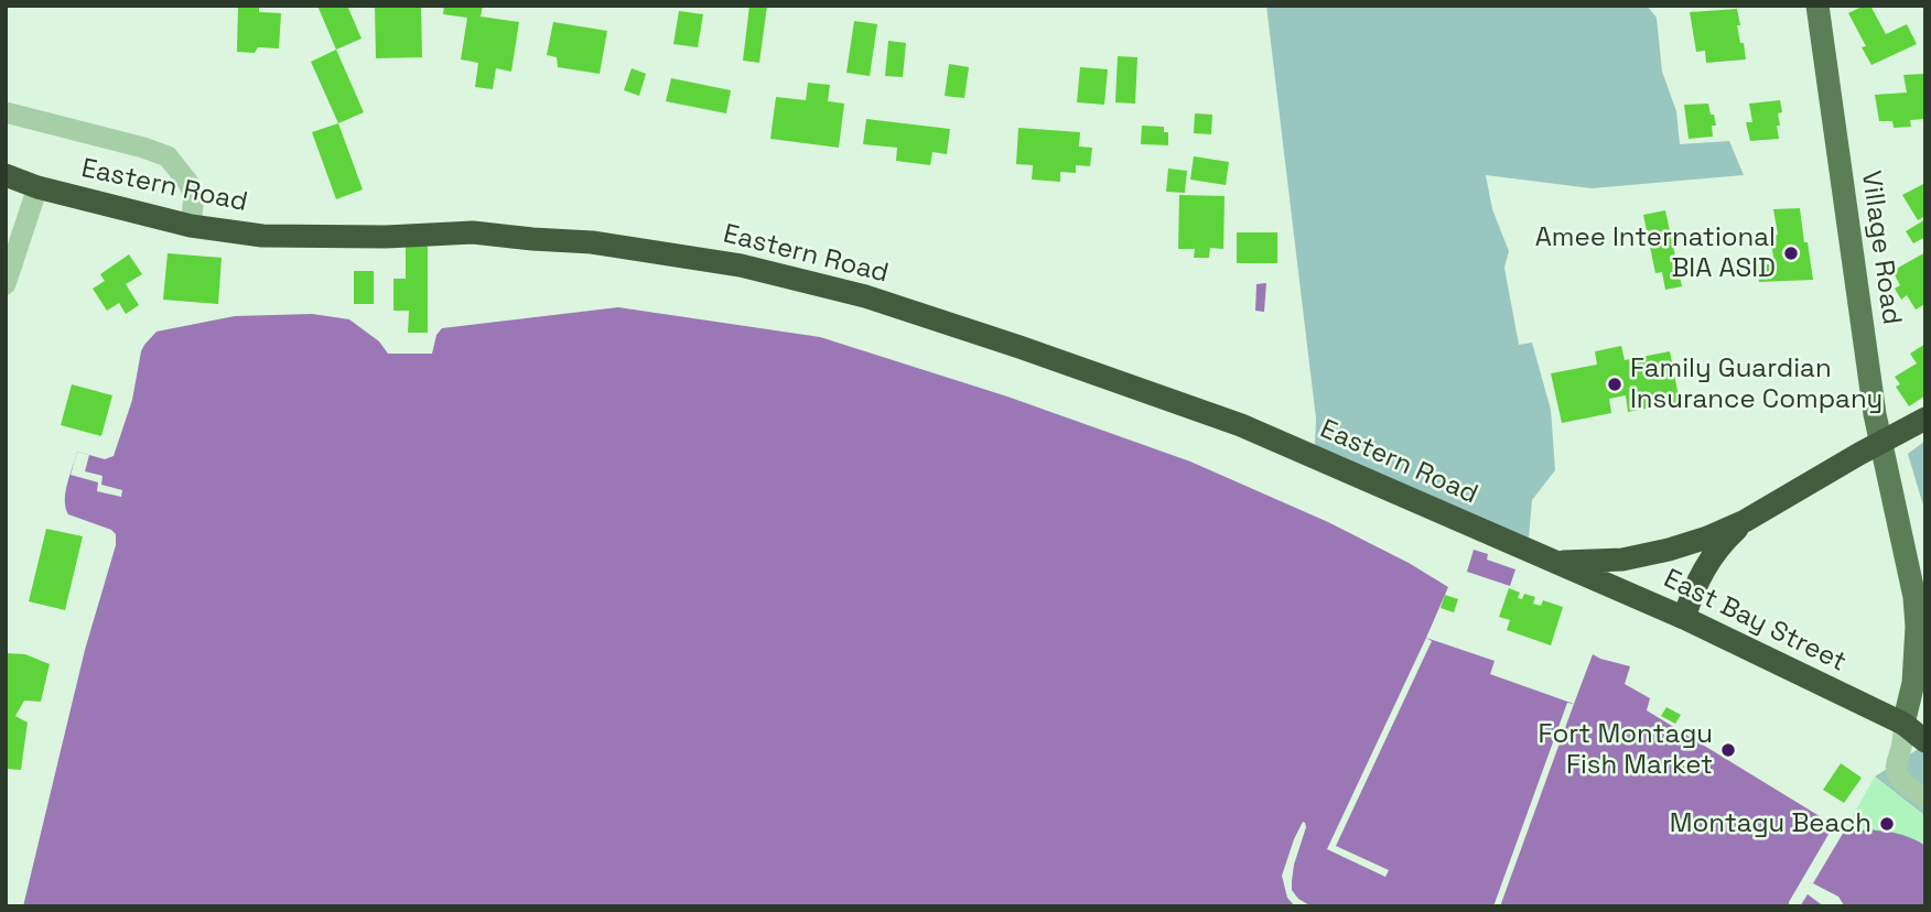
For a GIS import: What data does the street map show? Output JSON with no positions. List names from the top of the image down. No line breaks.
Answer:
{"streets":{"highway":["Eastern Road","East Bay Street"],"main road":["Village Road"]},"crossings":[["Eastern Road","East Bay Street"],["Village Road","East Bay Street"]],"places":["Amee International BIA ASID","Family Guardian Insurance Company","Fort Montagu Fish Market","Montagu Beach"]}
